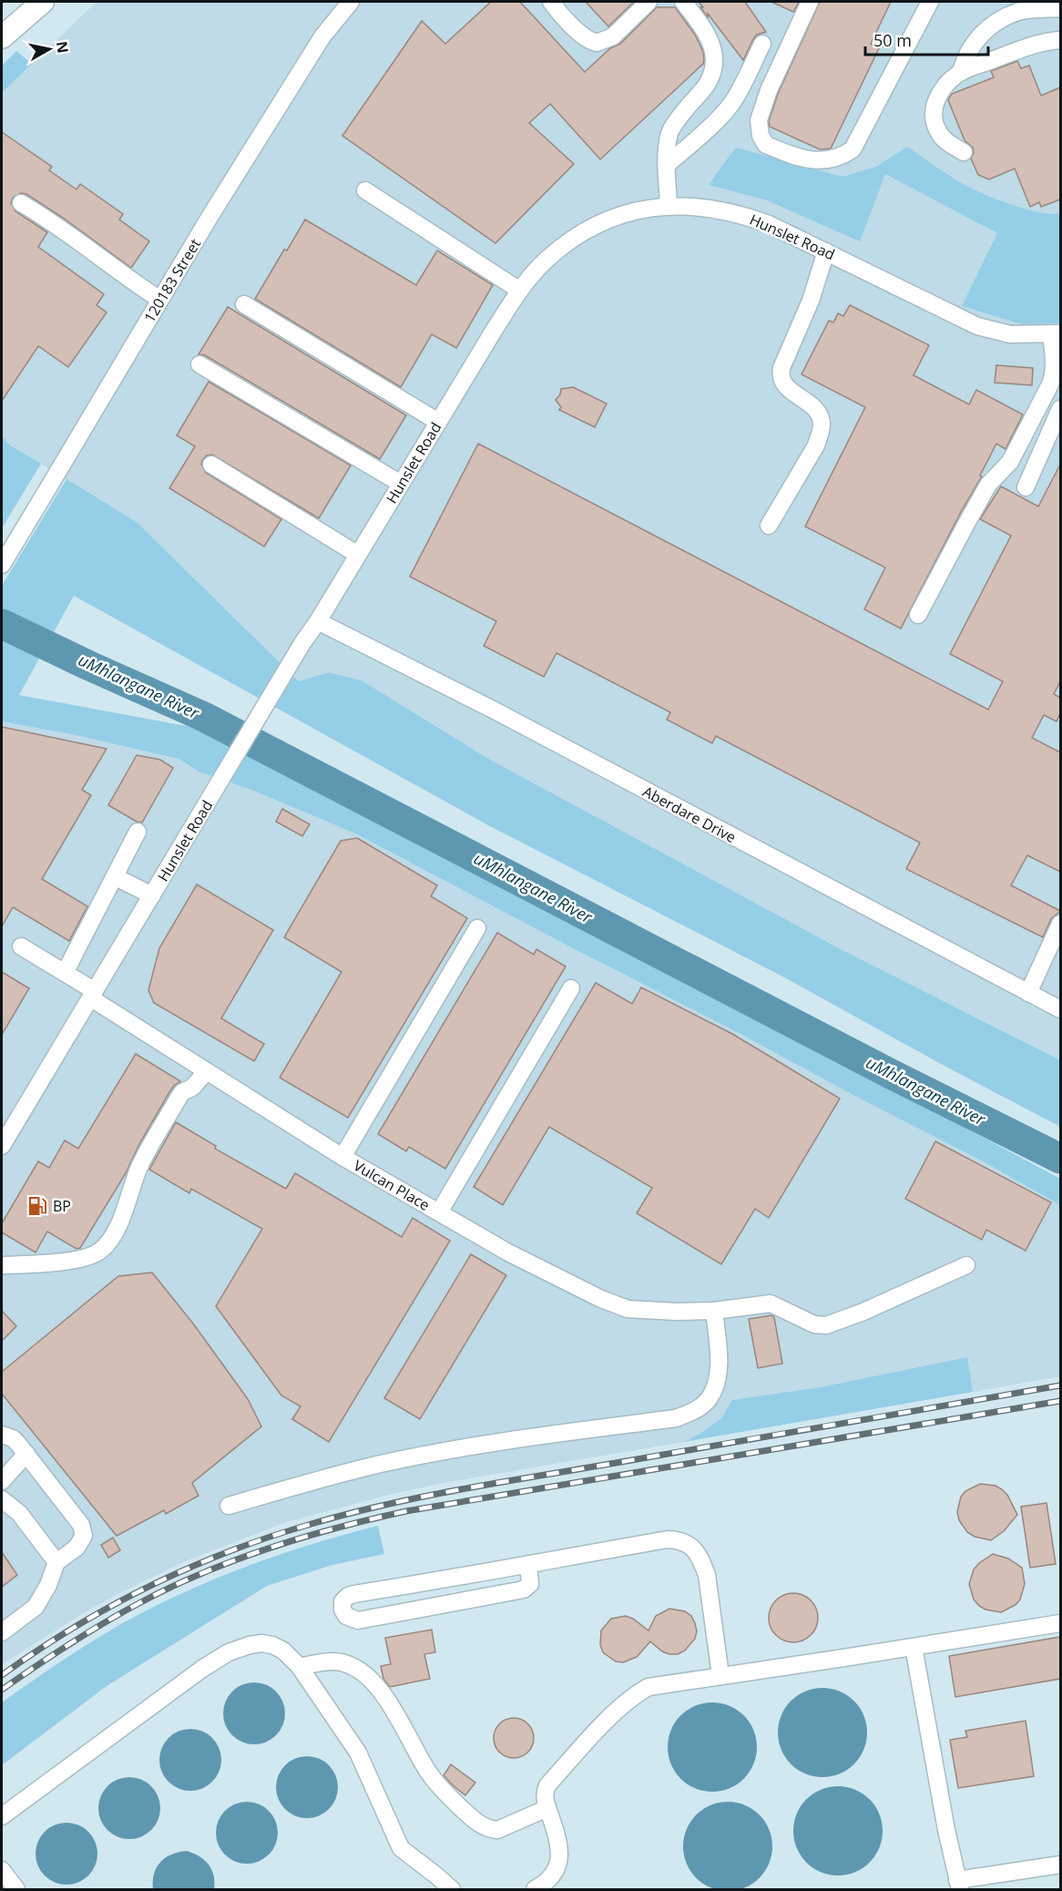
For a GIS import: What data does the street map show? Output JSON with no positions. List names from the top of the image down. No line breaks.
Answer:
{"streets":{"street":["Hunslet Road","120183 Street","Aberdare Drive","Vulcan Place"]},"crossings":[["Hunslet Road","Aberdare Drive"],["Hunslet Road","Vulcan Place"]],"water":["uMhlangane River"],"places":{"fuel station":["BP"]},"scale_bar":"50 m","north":"right"}
